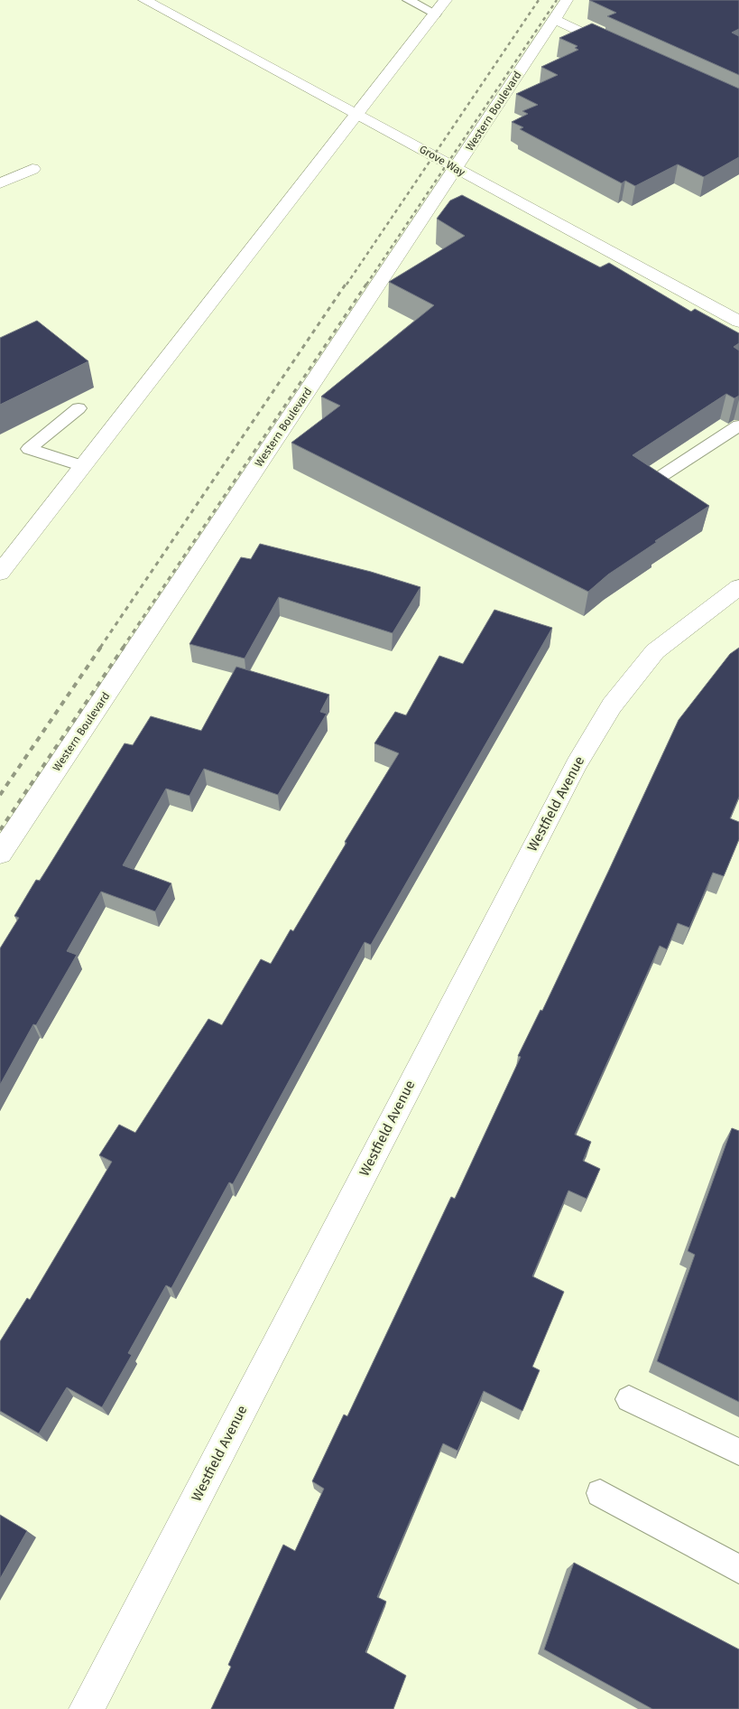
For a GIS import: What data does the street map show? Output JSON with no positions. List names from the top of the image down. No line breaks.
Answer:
{"streets":{"street":["Western Boulevard","Grove Way","Westfield Avenue"]},"crossings":[["Western Boulevard","Grove Way"]]}
